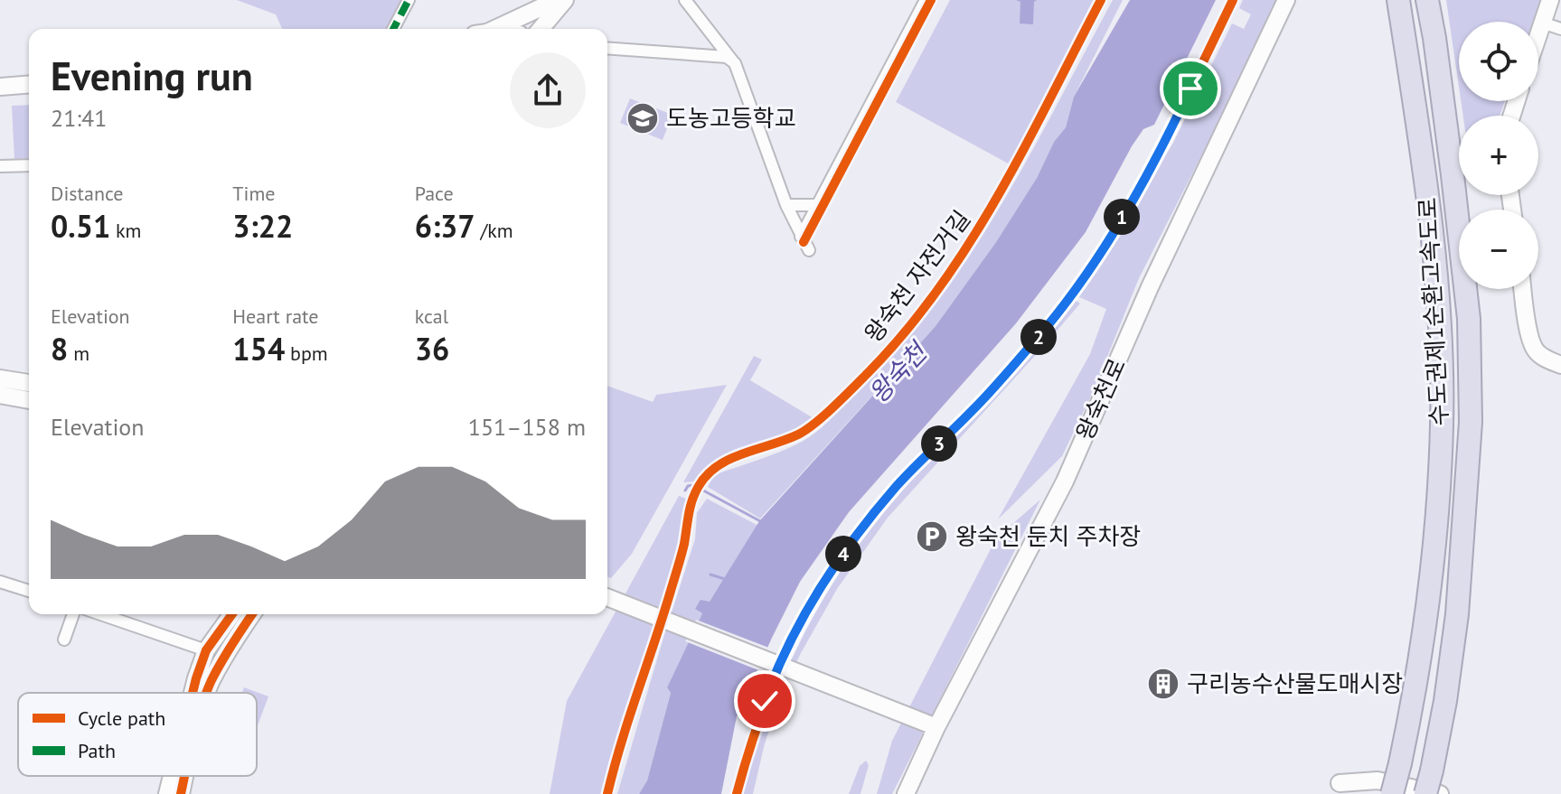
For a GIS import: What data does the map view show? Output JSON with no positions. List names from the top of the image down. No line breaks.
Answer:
{"streets":{"highway":["수도권제1순환고속도로"],"street":["왕숙천로"],"cycle path":["왕숙천 자전거길"]},"water":["왕숙천"],"places":{"school or university":["도농고등학교"],"parking":["왕숙천 둔치 주차장"],"building":["구리농수산물도매시장"]},"legend":["Cycle path","Path"],"page":{"map_buttons":["+","−"],"heading":["Evening run","21:41"],"stats":[["Distance","0.51 km"],["Time","3:22"],["Pace","6:37 /km"],["Elevation","8 m"],["Heart rate","154 bpm"],["kcal","36"]],"pins":["1","2","3","4"],"chart":["Elevation","151–158 m"]}}
